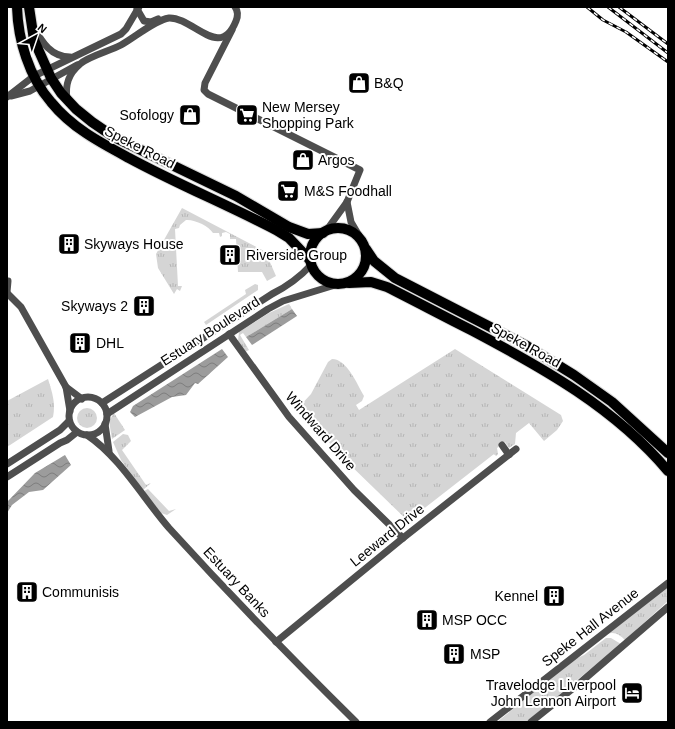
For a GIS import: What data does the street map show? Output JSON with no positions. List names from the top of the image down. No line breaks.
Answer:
{"streets":{"highway":["Speke Road"],"street":["Estuary Boulevard","Windward Drive","Leeward Drive","Estuary Banks","Speke Hall Avenue"]},"crossings":[["Speke Road","Estuary Boulevard"],["Estuary Boulevard","Windward Drive"],["Estuary Boulevard","Estuary Banks"],["Windward Drive","Leeward Drive"],["Leeward Drive","Estuary Banks"]],"places":{"shop":["B&Q","Sofology","Argos"],"supermarket":["New Mersey Shopping Park","M&S Foodhall"],"building":["Skyways House","Riverside Group","Skyways 2","DHL","Communisis","Kennel","MSP OCC","MSP"],"hotel":["Travelodge Liverpool John Lennon Airport"]},"north":"top right"}
